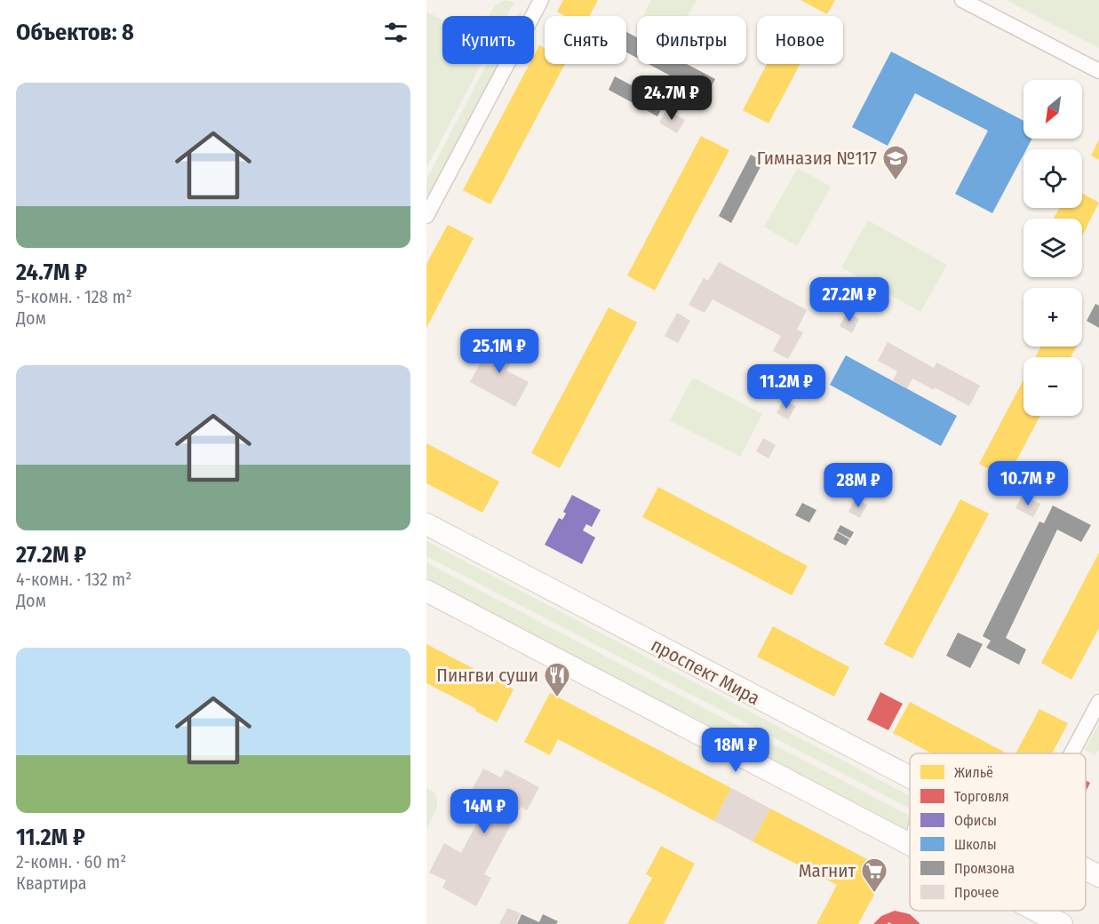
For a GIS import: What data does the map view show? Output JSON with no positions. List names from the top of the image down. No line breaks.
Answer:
{"streets":{"main road":["проспект Мира"]},"places":{"school or university":["Гимназия №117"],"restaurant":["Пингви суши"],"supermarket":["Магнит"]},"legend":["Жильё","Торговля","Офисы","Школы","Промзона","Прочее"],"north":"bottom left","page":{"heading":"Объектов: 8","chip":["Купить","Снять","Фильтры","Новое"],"list":[{"name":"24.7M ₽","note":"5-комн. · 128 m² · Дом"},{"name":"27.2M ₽","note":"4-комн. · 132 m² · Дом"},{"name":"11.2M ₽","note":"2-комн. · 60 m² · Квартира"}],"price":["24.7M ₽","27.2M ₽","25.1M ₽","11.2M ₽","10.7M ₽","28M ₽","18M ₽","14M ₽"],"map_buttons":["+","−"]}}
